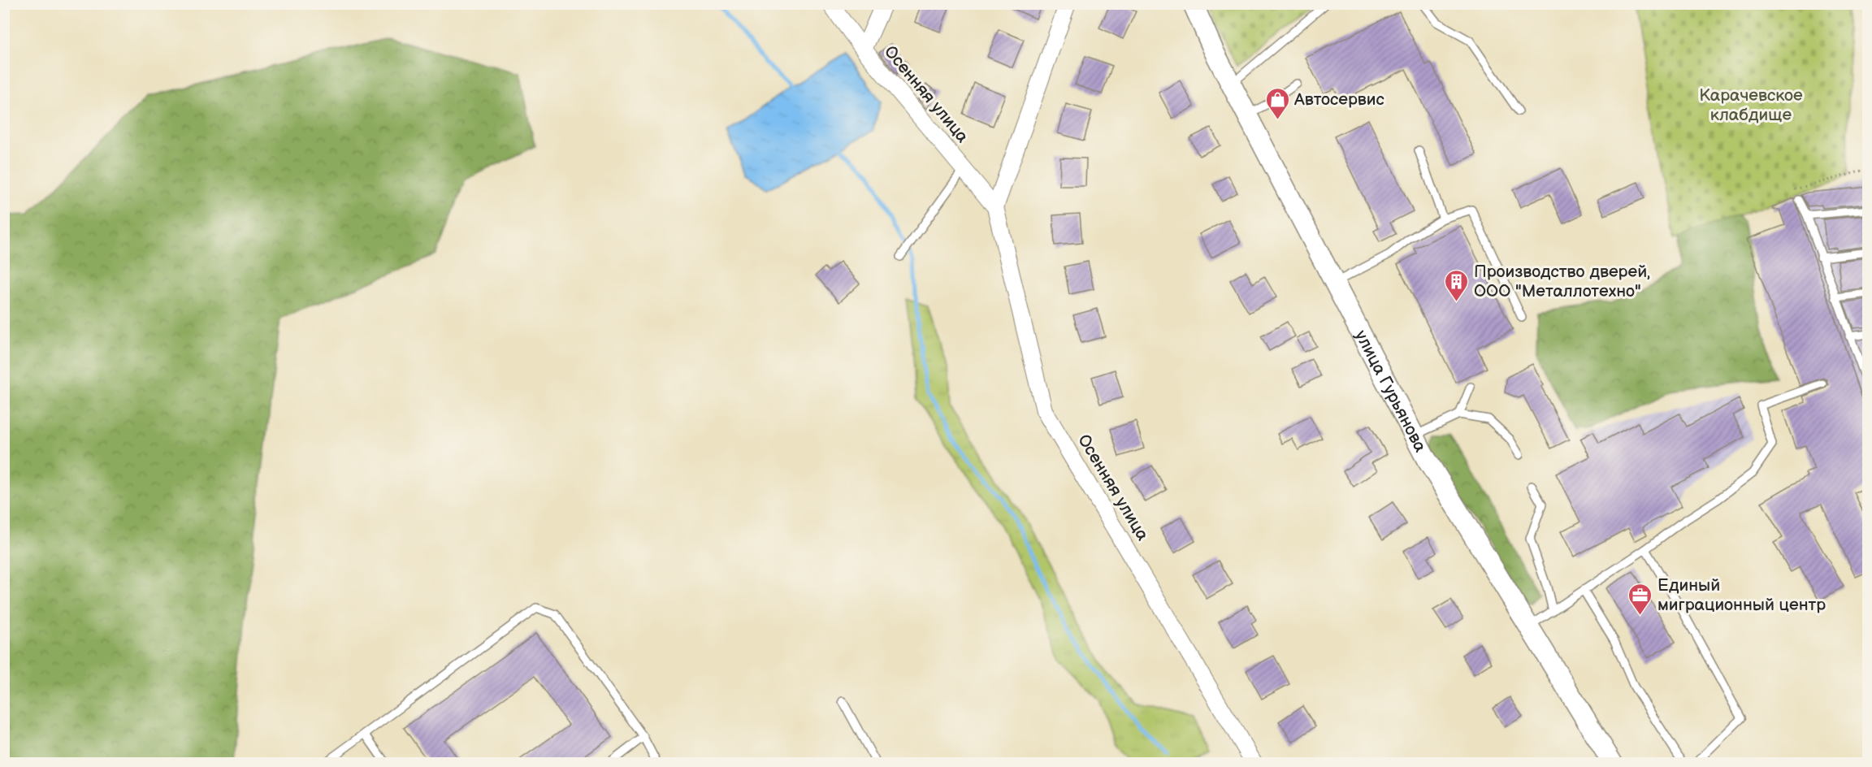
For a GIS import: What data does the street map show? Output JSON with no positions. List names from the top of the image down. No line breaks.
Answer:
{"streets":{"street":["Осенняя улица","улица Гурьянова"]},"parks":["Карачевское клабдище"],"places":{"shop":["Автосервис"],"building":["Производство дверей, ООО \"Металлотехно\""],"office":["Единый миграционный центр"]}}
